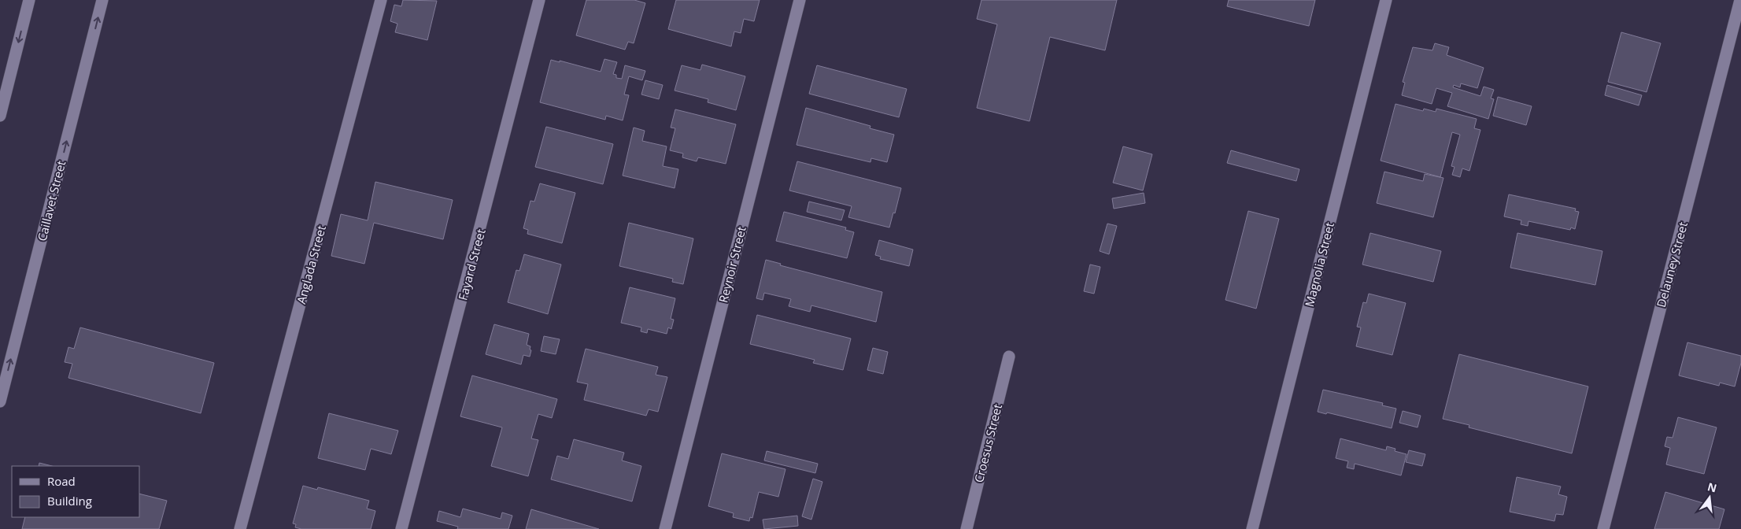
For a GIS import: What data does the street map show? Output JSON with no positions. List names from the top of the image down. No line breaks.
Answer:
{"streets":{"street":["Caillavet Street","Anglada Street","Fayard Street","Reynoir Street","Magnolia Street","Delauney Street","Croesus Street"]},"one_way":["Caillavet Street"],"legend":["Road","Building"],"north":"top"}
